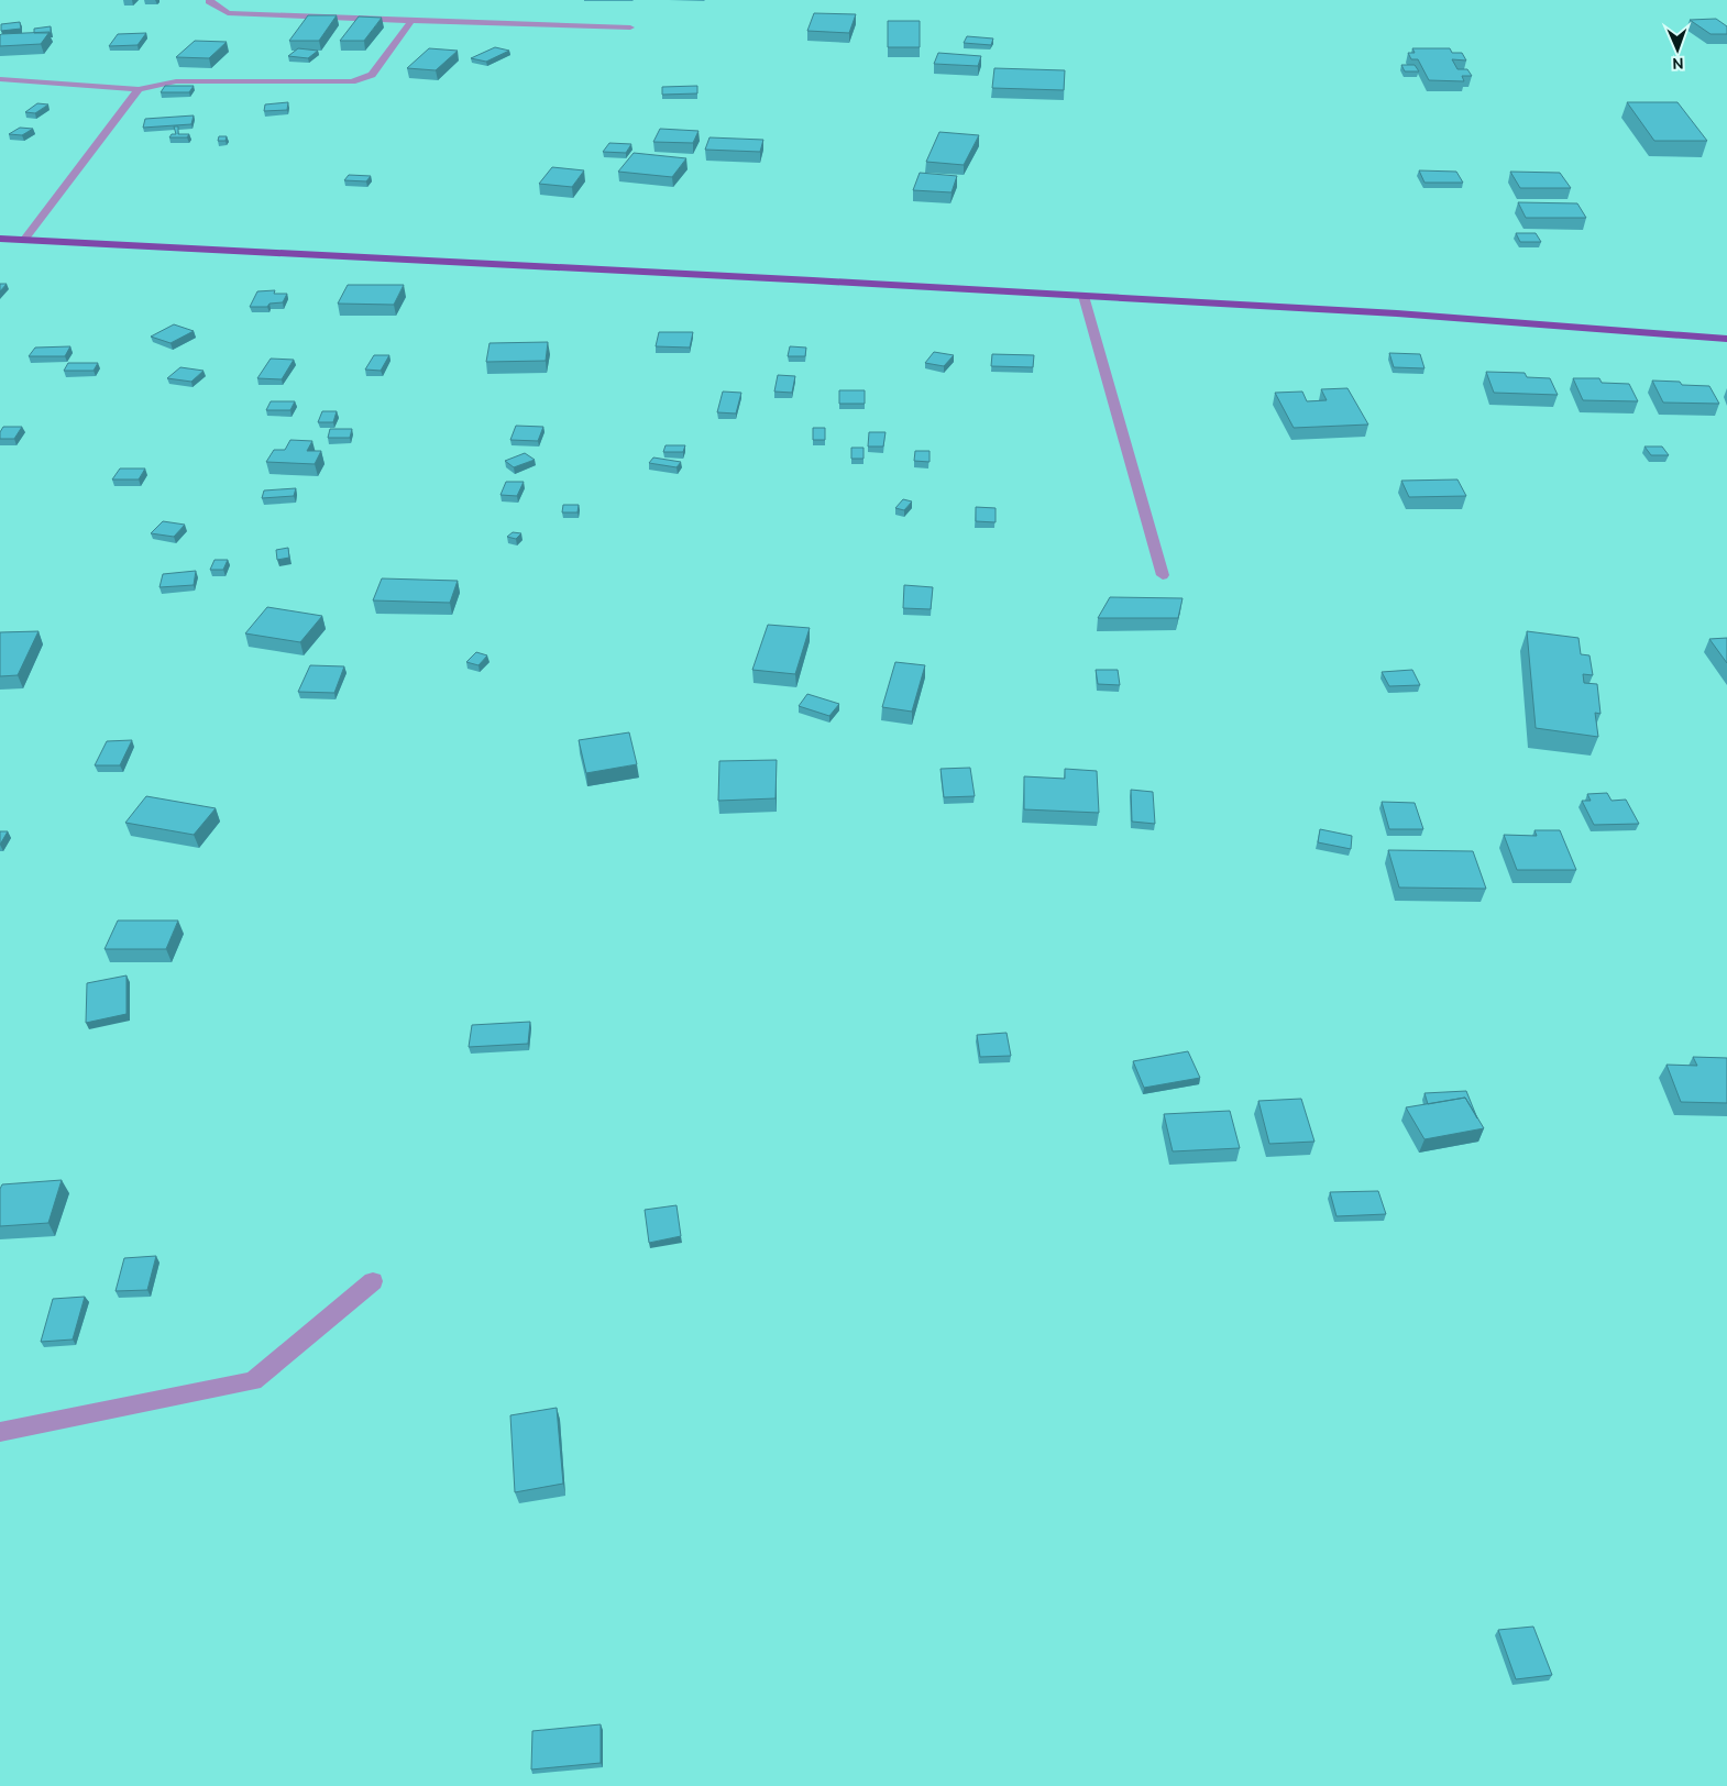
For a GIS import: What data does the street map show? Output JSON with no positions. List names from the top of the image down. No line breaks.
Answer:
{"north":"bottom"}
